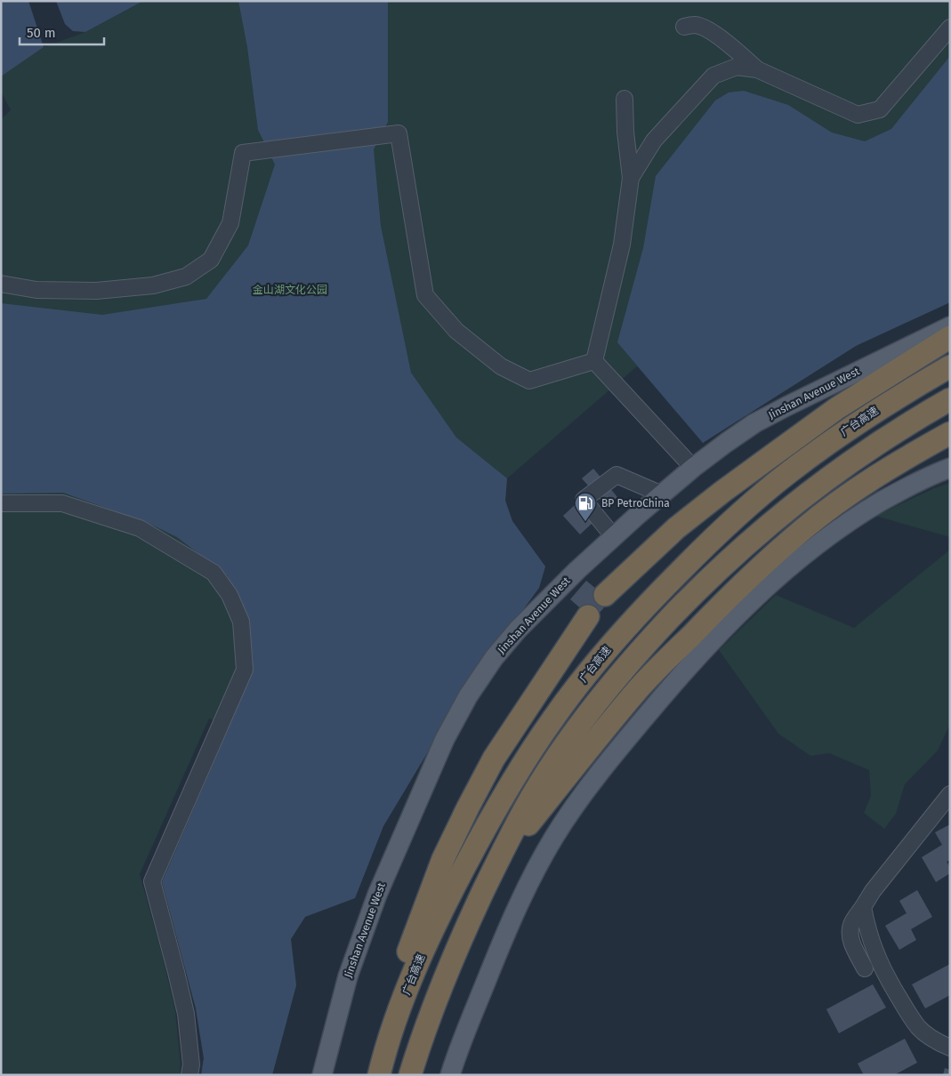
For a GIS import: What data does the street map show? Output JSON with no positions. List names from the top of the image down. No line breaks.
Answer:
{"streets":{"highway":["广台高速"],"main road":["Jinshan Avenue West"]},"parks":["金山湖文化公园"],"places":{"fuel station":["BP PetroChina"]},"scale_bar":"50 m"}
